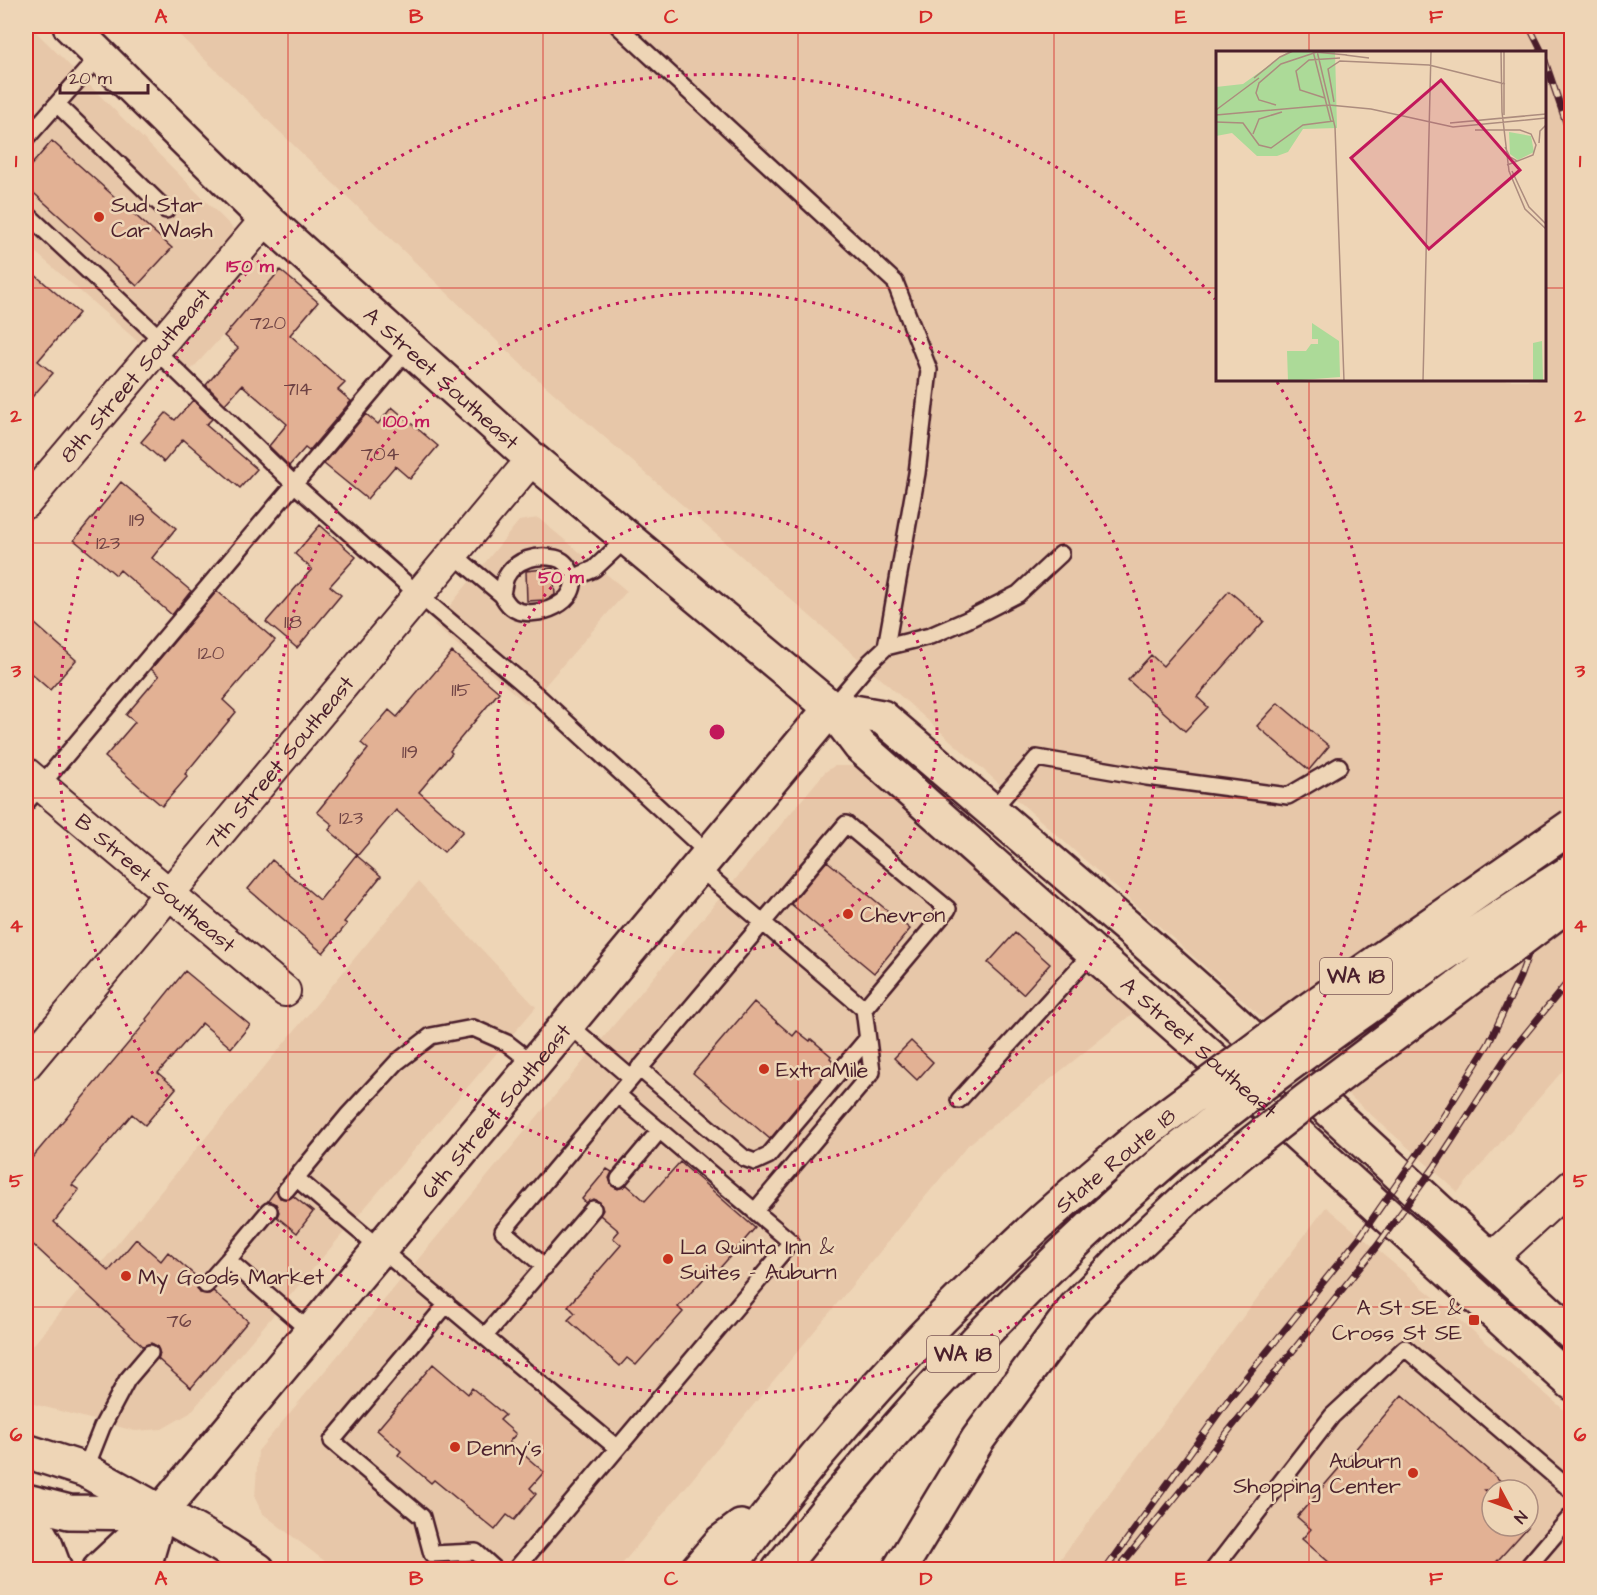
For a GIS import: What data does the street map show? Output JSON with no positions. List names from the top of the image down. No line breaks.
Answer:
{"streets":{"main road":["A Street Southeast","WA 18","6th Street Southeast","State Route 18"],"street":["8th Street Southeast","7th Street Southeast","B Street Southeast"]},"crossings":[["8th Street Southeast","A Street Southeast"],["A Street Southeast","7th Street Southeast"],["A Street Southeast","6th Street Southeast"],["7th Street Southeast","B Street Southeast"]],"places":{"other":["Sud Star Car Wash","Chevron","ExtraMile","La Quinta Inn & Suites - Auburn","My Goods Market","Denny's","Auburn Shopping Center"],"transit":["A St SE & Cross St SE"]},"house_numbers":["720","714","704","119","123","118","120","115","119","123","76"],"scale_bar":"20 m","north":"bottom right","grid":{"columns":["A","B","C","D","E","F"],"rows":["1","2","3","4","5","6"]},"rings":["150 m","100 m","50 m"]}
